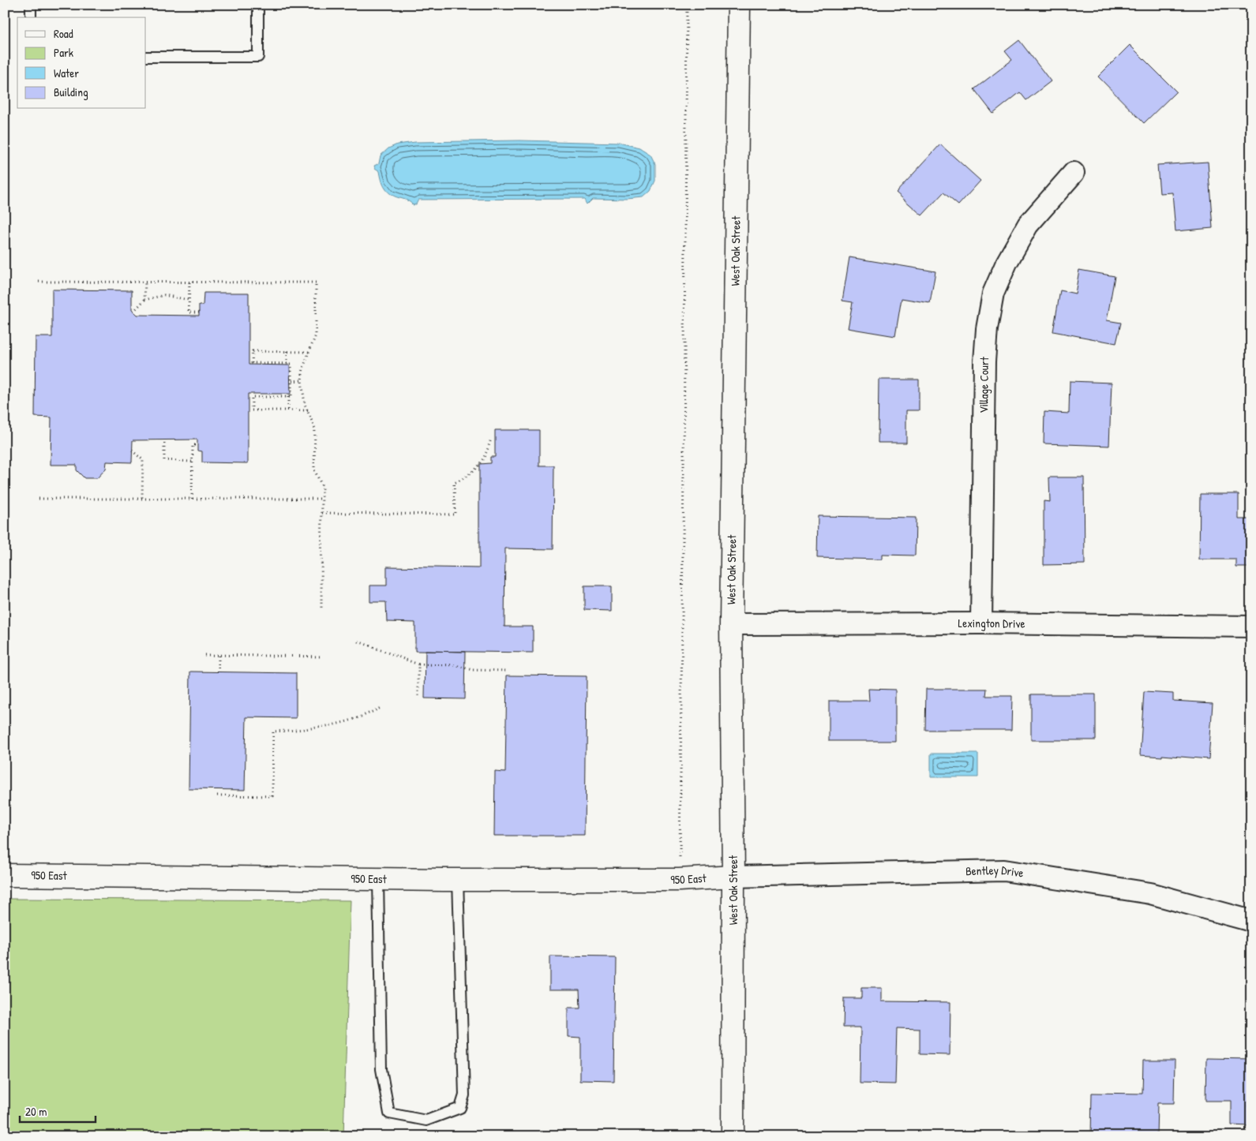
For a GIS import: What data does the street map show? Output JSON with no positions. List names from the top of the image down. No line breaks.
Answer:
{"streets":{"main road":["West Oak Street","950 East"],"street":["Village Court","Lexington Drive","Bentley Drive"]},"crossings":[["West Oak Street","Lexington Drive"],["West Oak Street","Bentley Drive"],["West Oak Street","950 East"],["Village Court","Lexington Drive"],["Bentley Drive","950 East"]],"legend":["Road","Park","Water","Building"],"scale_bar":"20 m"}
